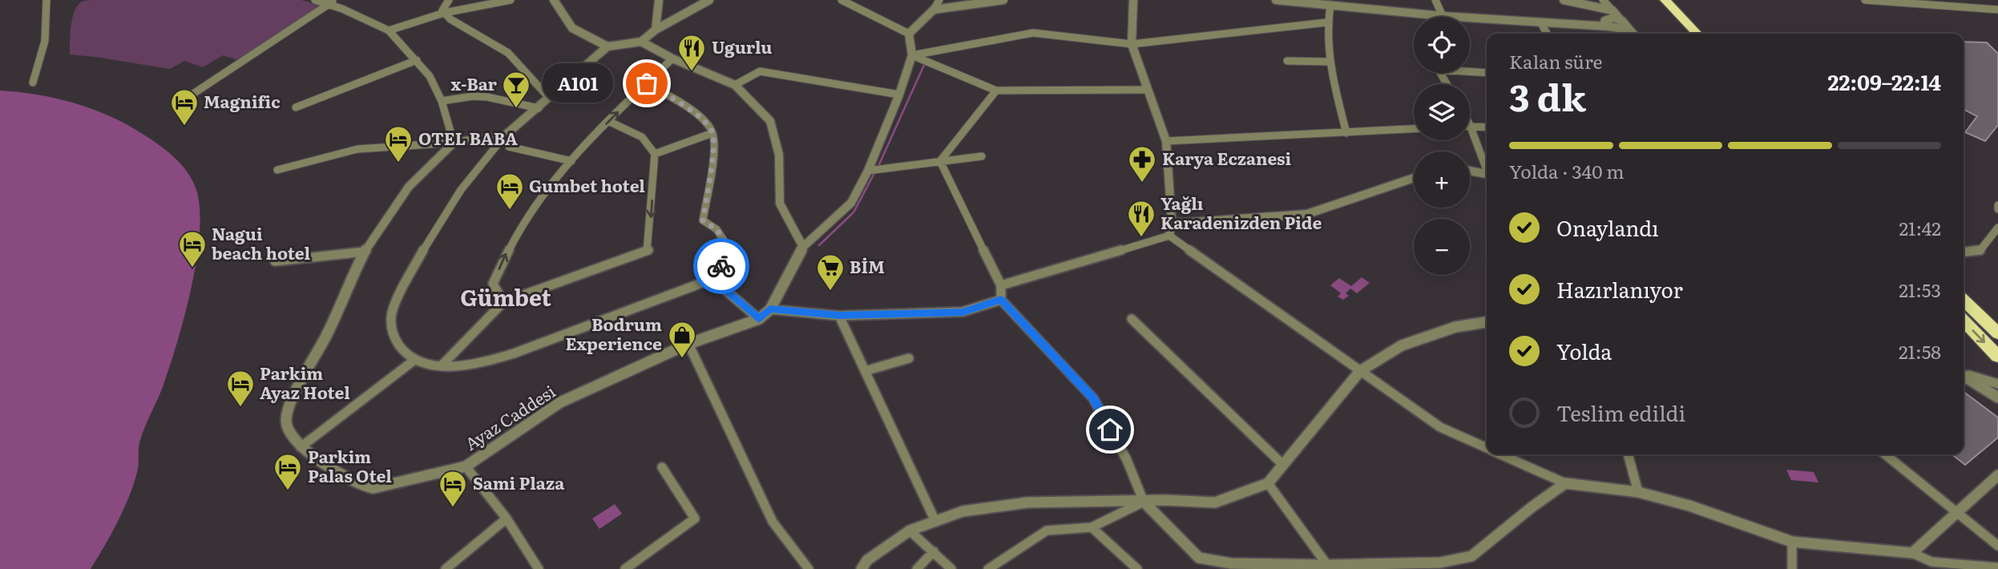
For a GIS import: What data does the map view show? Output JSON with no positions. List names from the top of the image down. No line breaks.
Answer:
{"streets":{"street":["Ayaz Caddesi"]},"districts":["Gümbet"],"places":{"restaurant":["Ugurlu","Yağlı Karadenizden Pide"],"other":["A101"],"bar":["x-Bar"],"hotel":["Magnific","OTEL BABA","Gumbet hotel","Nagui beach hotel","Parkim Ayaz Hotel","Parkim Palas Otel","Sami Plaza"],"pharmacy":["Karya Eczanesi"],"supermarket":["BİM"],"shop":["Bodrum Experience"]},"page":{"map_buttons":["+","−"],"heading":["3 dk","Kalan süre","22:09–22:14"],"bubble":"A101","bar":"Yolda · 340 m","list":[["Onaylandı","21:42"],["Hazırlanıyor","21:53"],["Yolda","21:58"],"Teslim edildi"]}}
